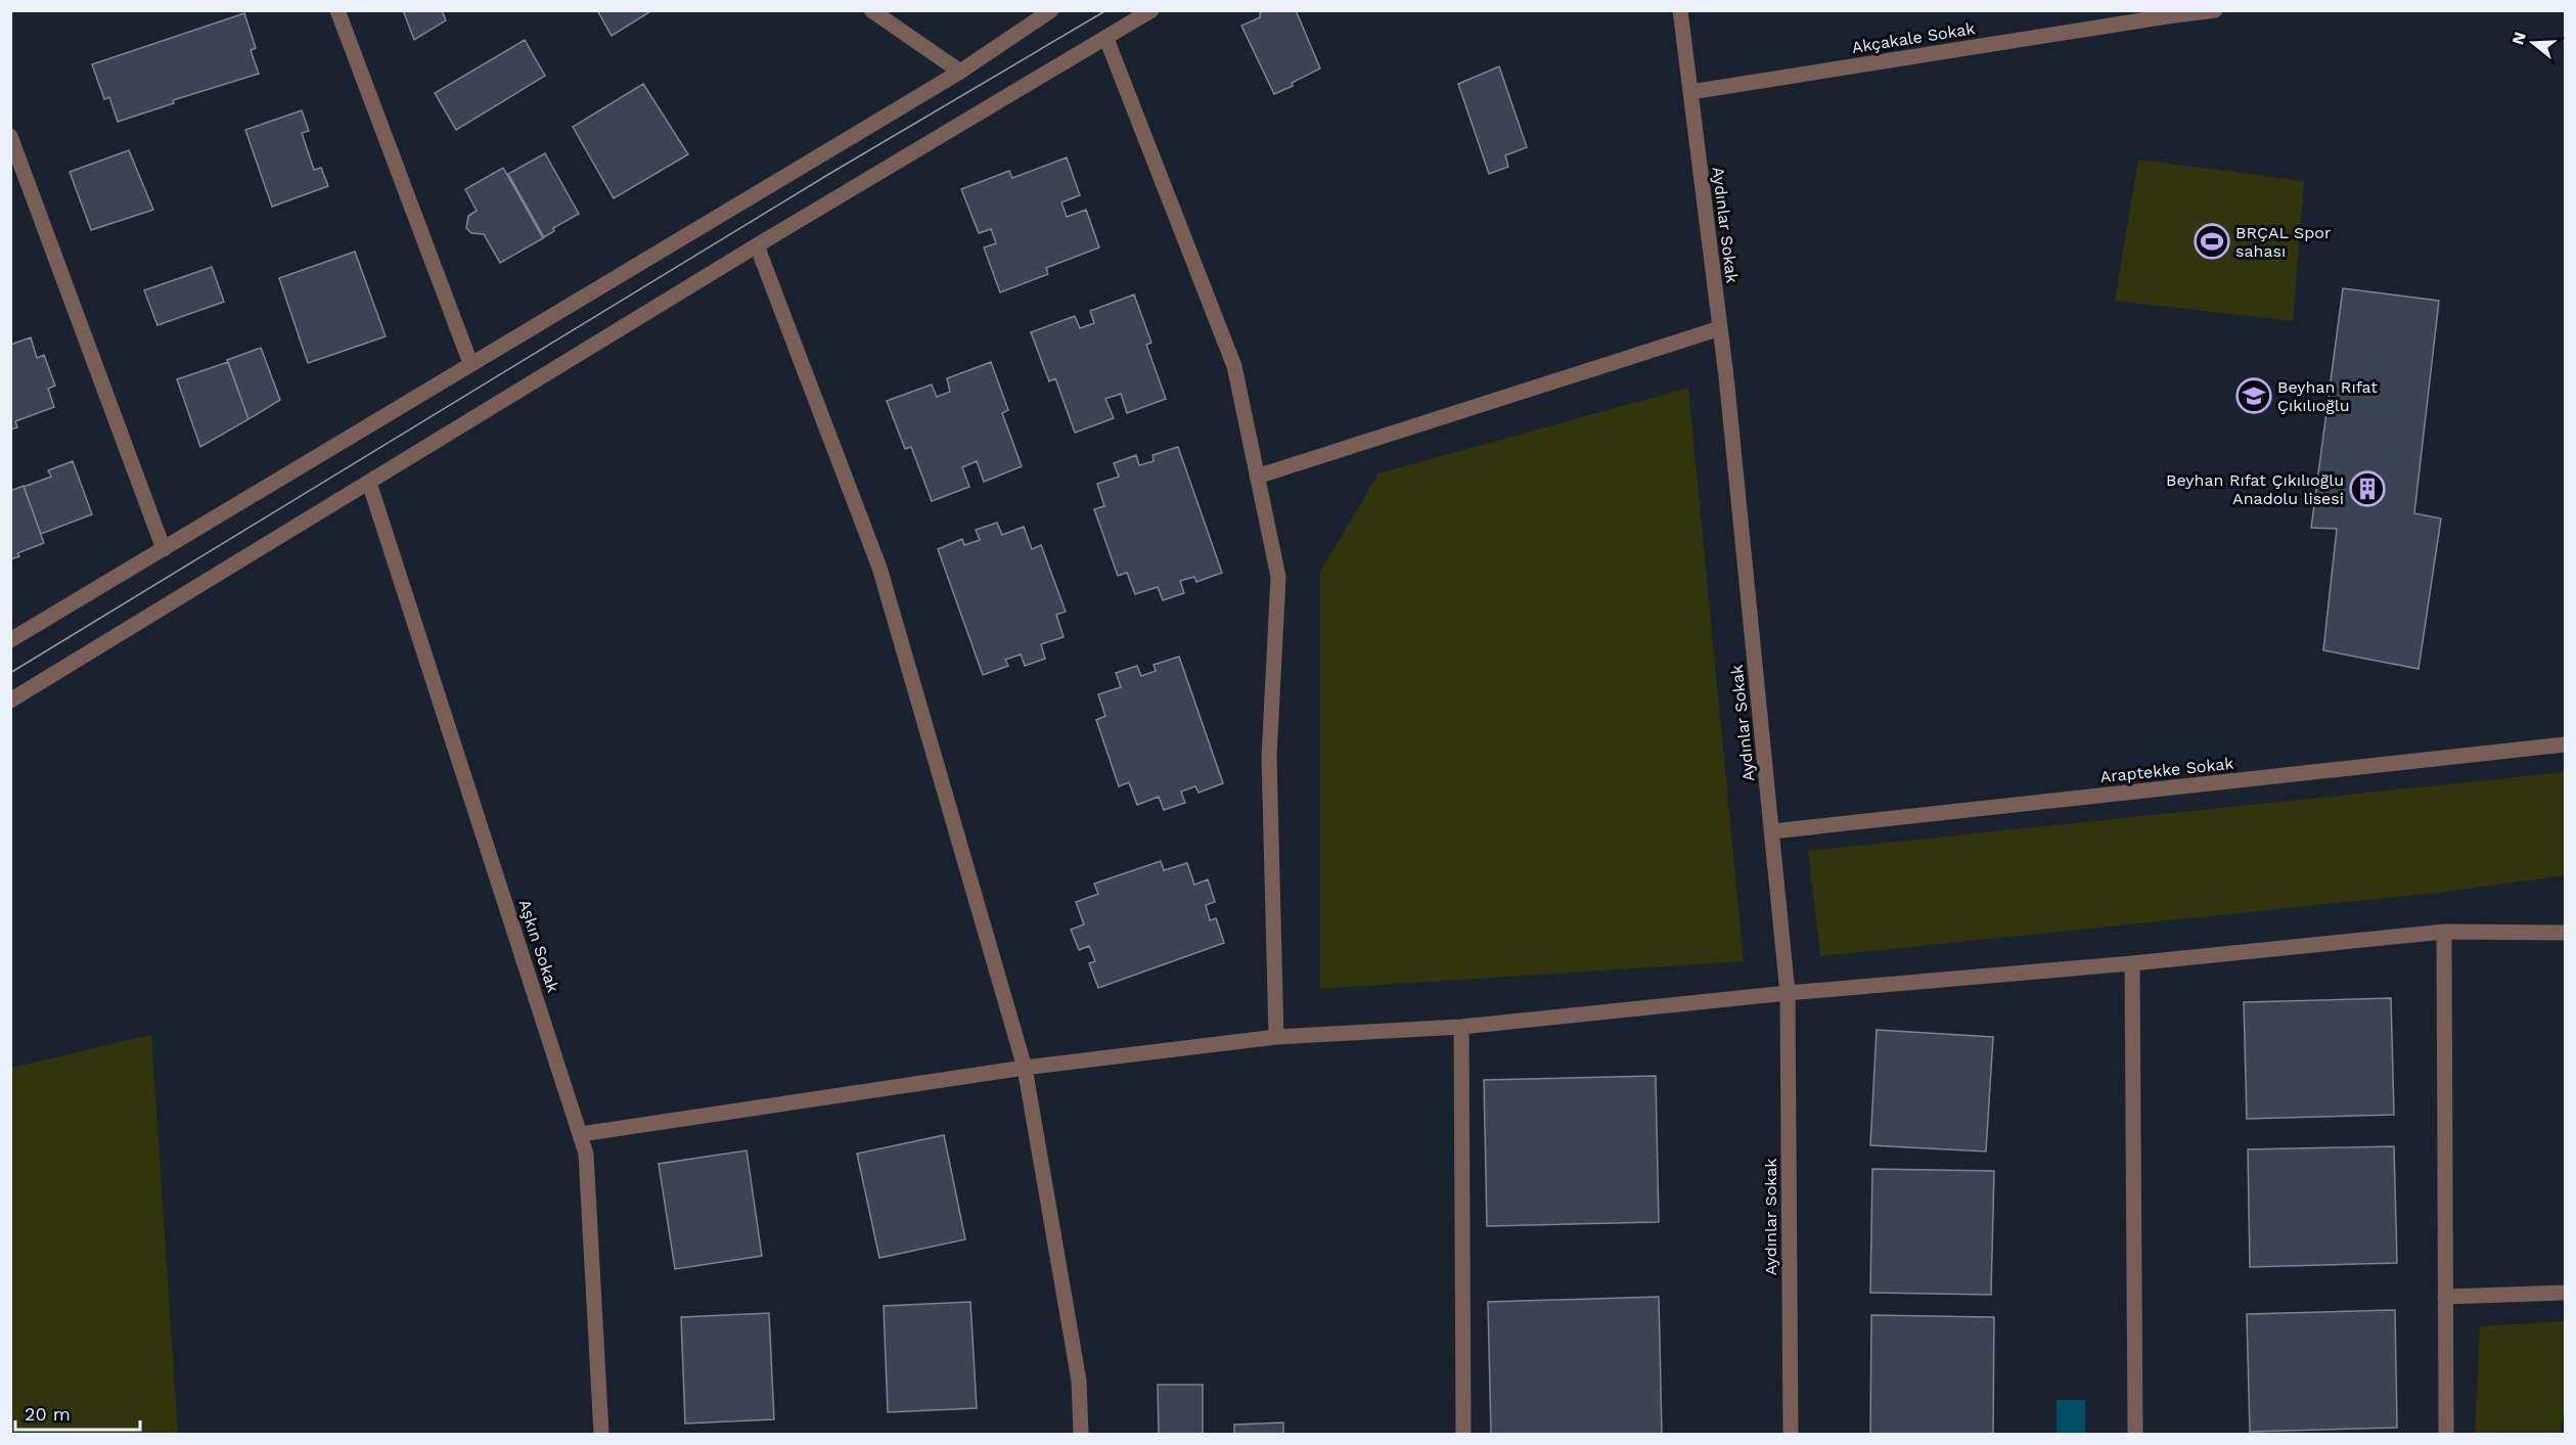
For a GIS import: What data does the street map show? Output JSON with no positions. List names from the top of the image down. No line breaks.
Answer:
{"streets":{"street":["Akçakale Sokak","Aydınlar Sokak","Araptekke Sokak","Aşkın Sokak"]},"crossings":[["Akçakale Sokak","Aydınlar Sokak"],["Aydınlar Sokak","Araptekke Sokak"]],"places":{"sports":["BRÇAL Spor sahası"],"school or university":["Beyhan Rıfat Çıkılıoğlu"],"building":["Beyhan Rıfat Çıkılıoğlu Anadolu lisesi"]},"scale_bar":"20 m","north":"left"}
